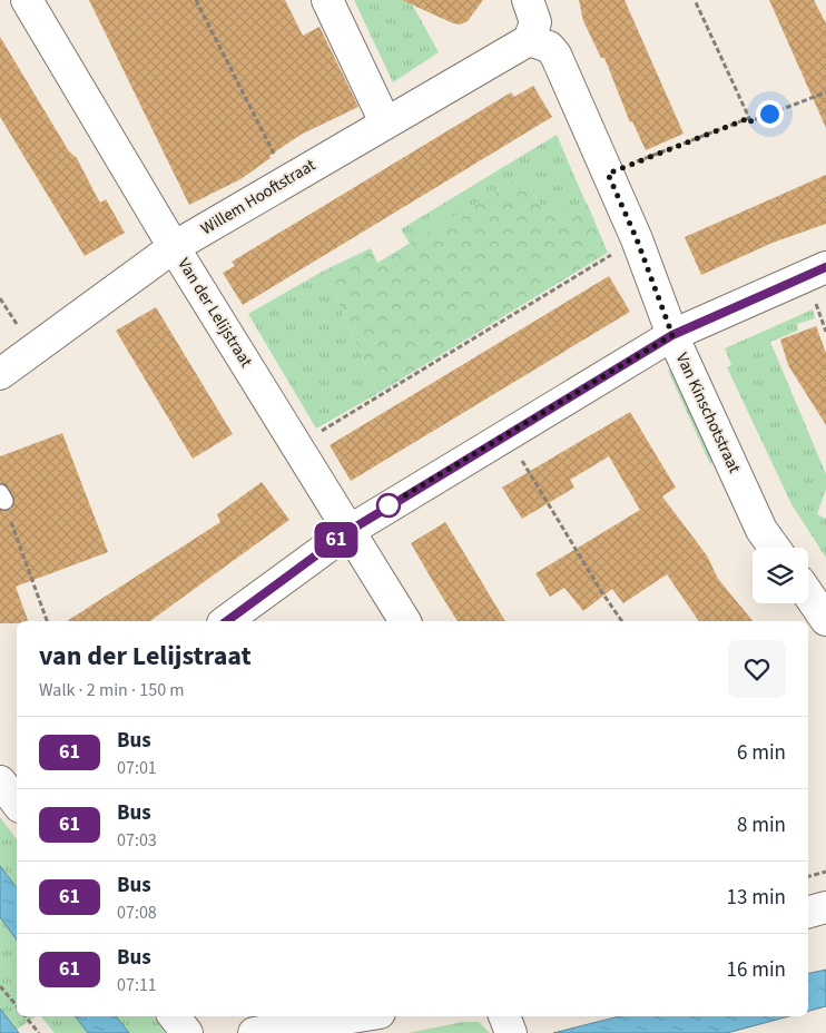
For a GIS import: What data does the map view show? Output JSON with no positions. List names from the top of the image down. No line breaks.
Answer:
{"streets":{"street":["Willem Hooftstraat","Van der Lelijstraat","Van Kinschotstraat"]},"crossings":[["Willem Hooftstraat","Van der Lelijstraat"],["Willem Hooftstraat","Van Kinschotstraat"]],"lines":["bus line 61"],"page":{"on_map":"61","heading":["van der Lelijstraat","Walk · 2 min · 150 m"],"list":[{"mark":"61","name":"Bus","note":"07:01","value":"6 min"},{"mark":"61","name":"Bus","note":"07:03","value":"8 min"},{"mark":"61","name":"Bus","note":"07:08","value":"13 min"},{"mark":"61","name":"Bus","note":"07:11","value":"16 min"}]}}
